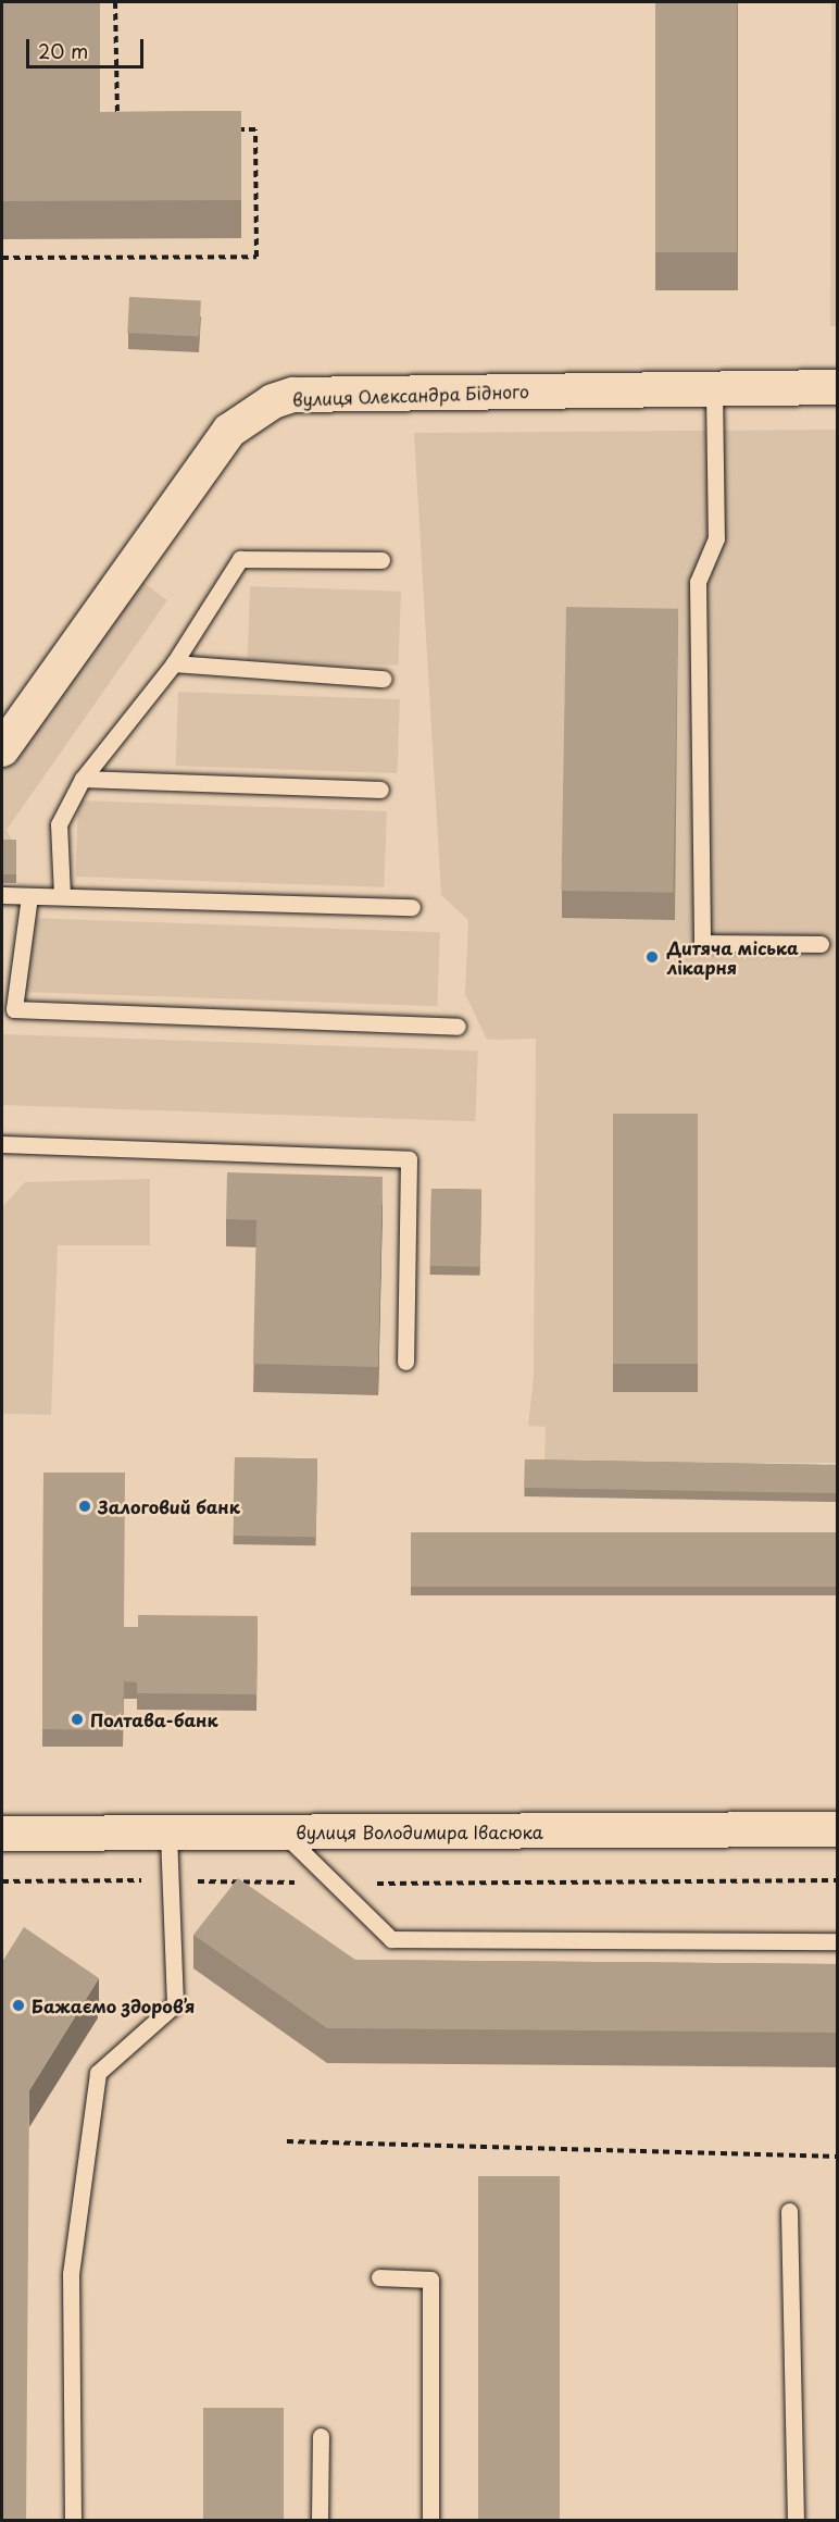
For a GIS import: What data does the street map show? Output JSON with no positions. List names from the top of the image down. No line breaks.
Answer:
{"streets":{"street":["вулиця Олександра Бідного","вулиця Володимира Івасюка"]},"places":["Дитяча міська лікарня","Залоговий банк","Полтава-банк","Бажаємо здоровʼя"],"scale_bar":"20 m"}
